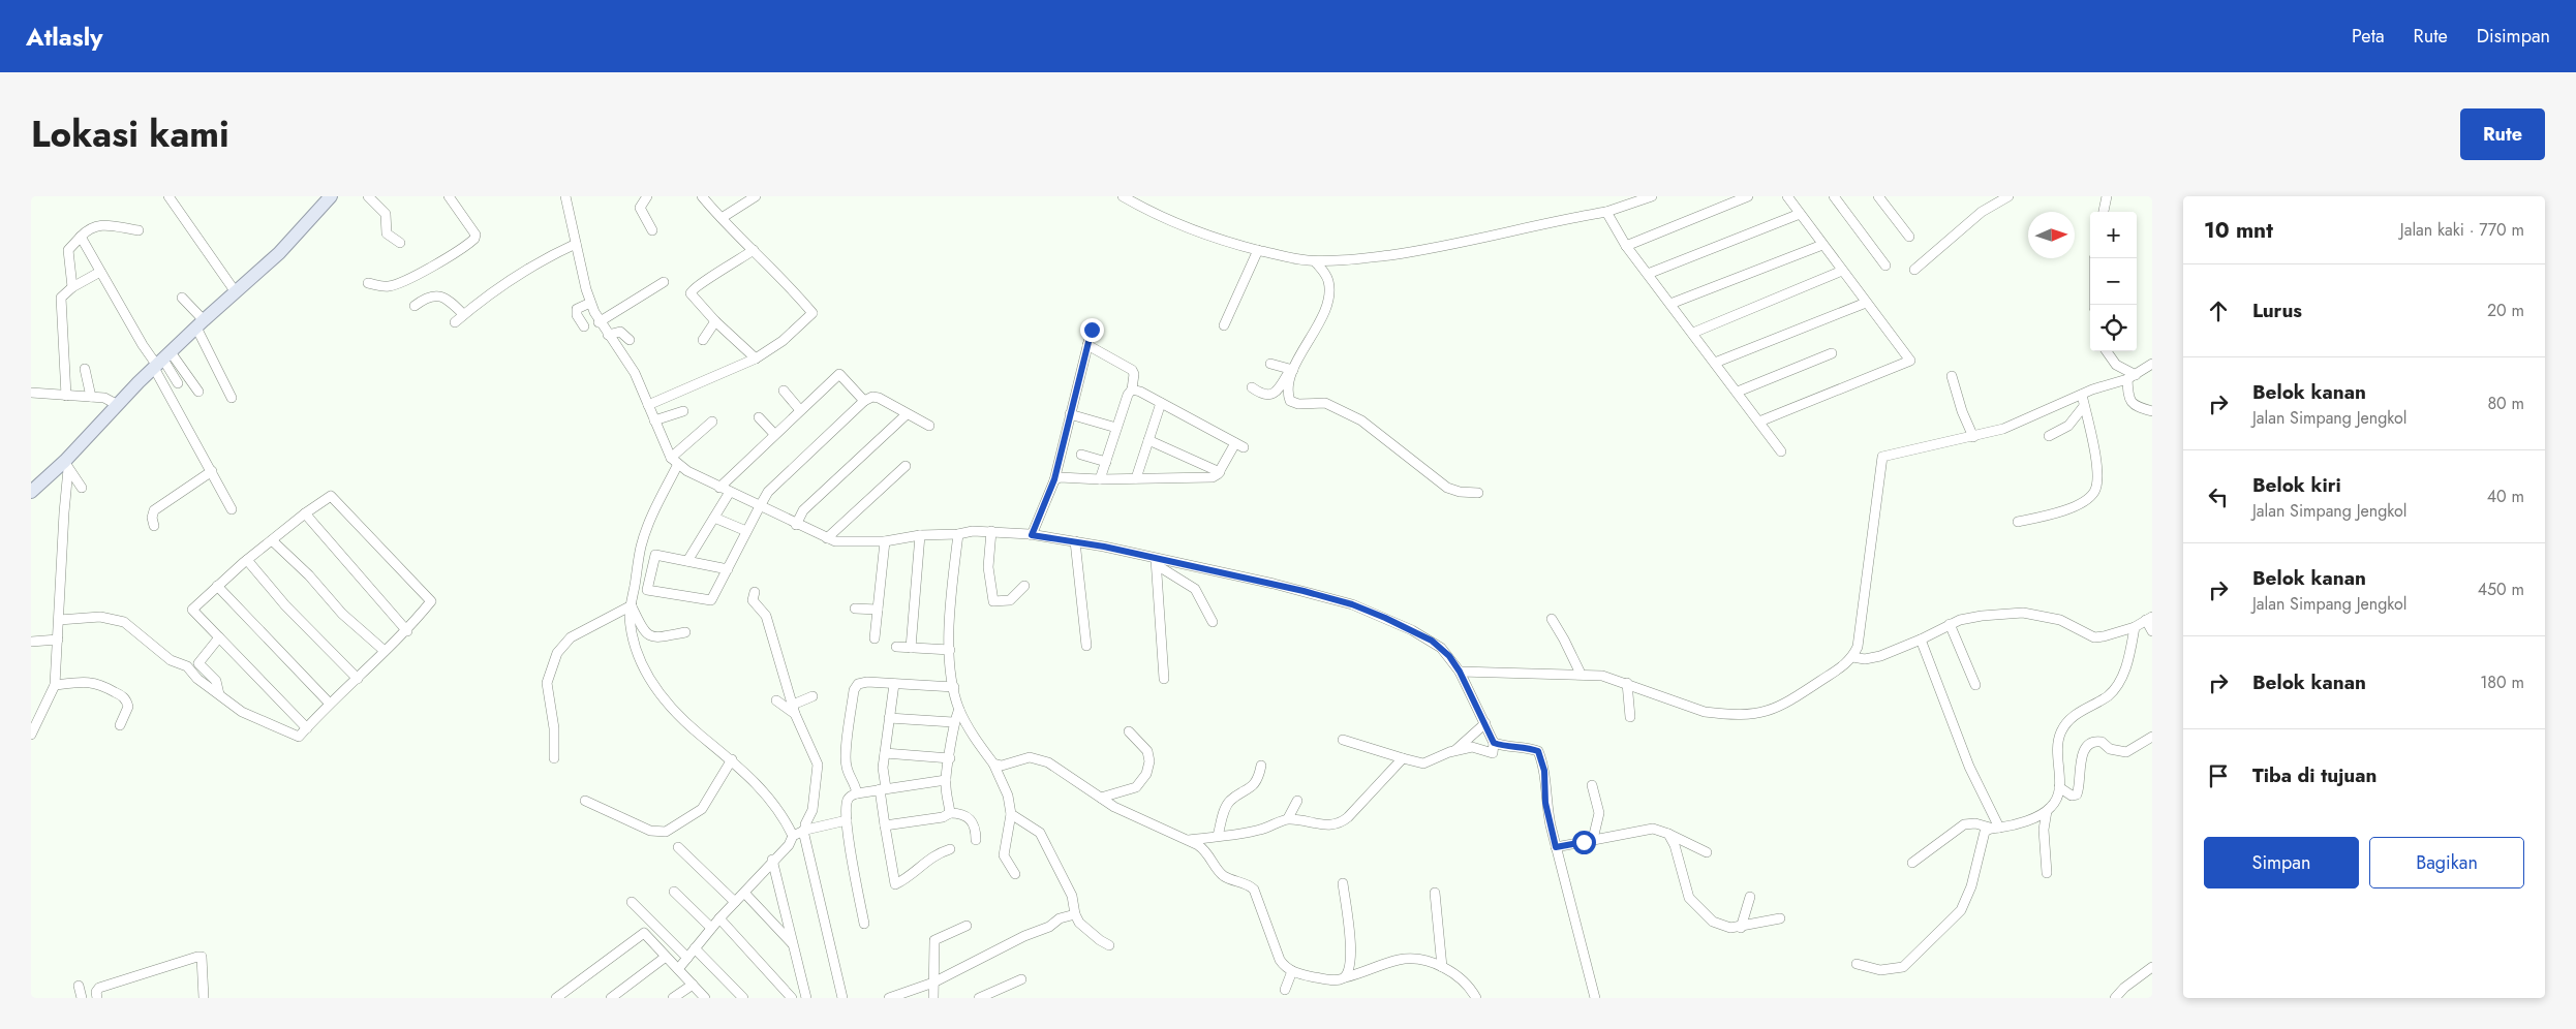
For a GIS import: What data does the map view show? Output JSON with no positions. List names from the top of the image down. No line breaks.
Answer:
{"north":"right","page":{"header":"Atlasly","nav":["Peta","Rute","Disimpan"],"title":"Lokasi kami","buttons":["Rute",["Simpan","Bagikan"]],"heading":["10 mnt","Jalan kaki · 770 m"],"map_buttons":["+","−"],"list":[["Lurus","20 m"],["Belok kanan","Jalan Simpang Jengkol","80 m"],["Belok kiri","Jalan Simpang Jengkol","40 m"],["Belok kanan","Jalan Simpang Jengkol","450 m"],["Belok kanan","180 m"],"Tiba di tujuan"]}}
